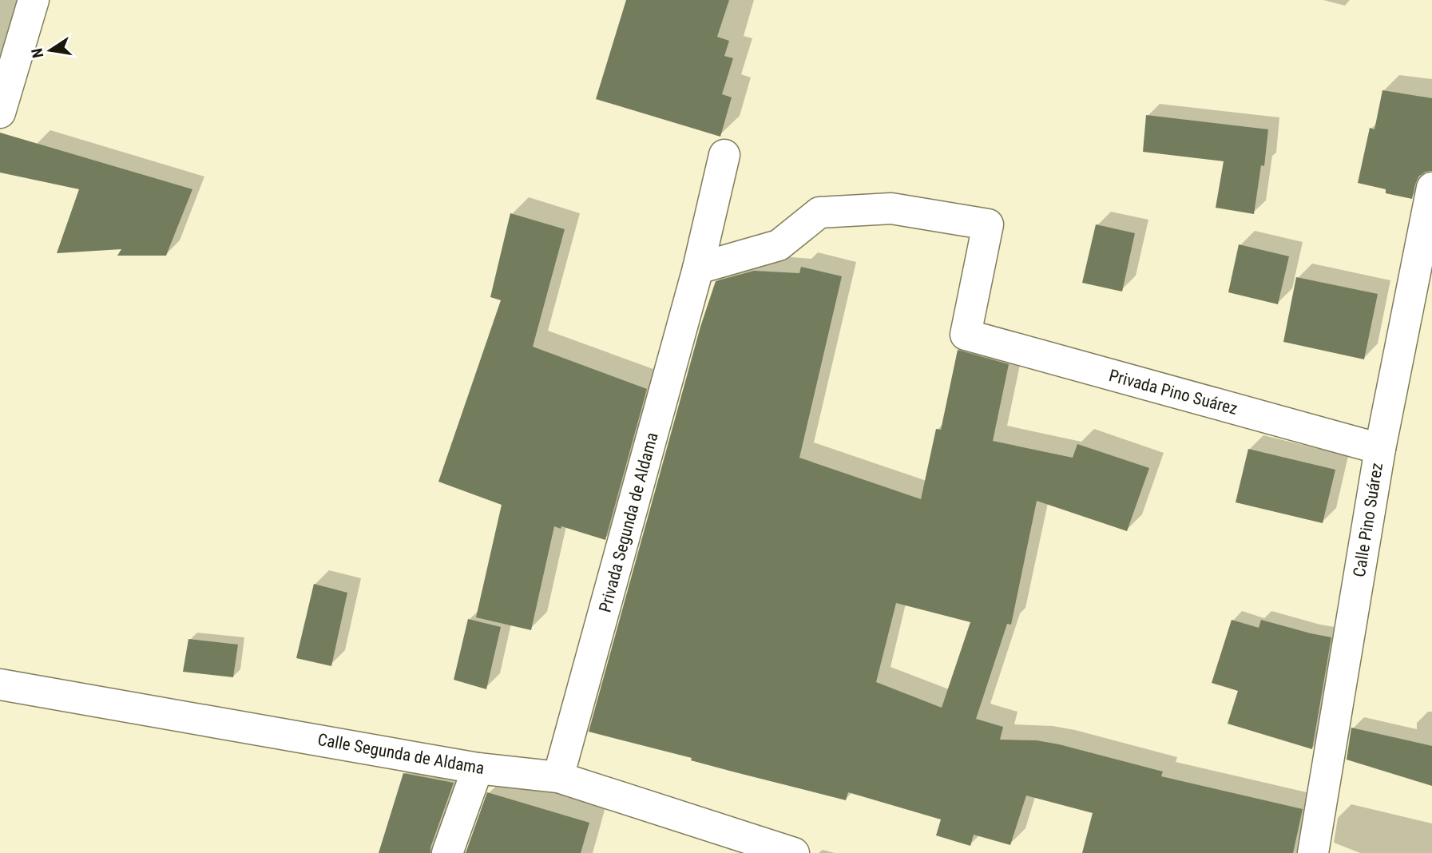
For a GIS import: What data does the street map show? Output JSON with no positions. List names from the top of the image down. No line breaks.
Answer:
{"streets":{"street":["Privada Pino Suárez","Calle Pino Suárez","Privada Segunda de Aldama","Calle Segunda de Aldama"]},"crossings":[["Privada Pino Suárez","Calle Pino Suárez"],["Privada Pino Suárez","Privada Segunda de Aldama"],["Privada Segunda de Aldama","Calle Segunda de Aldama"]],"north":"left"}
